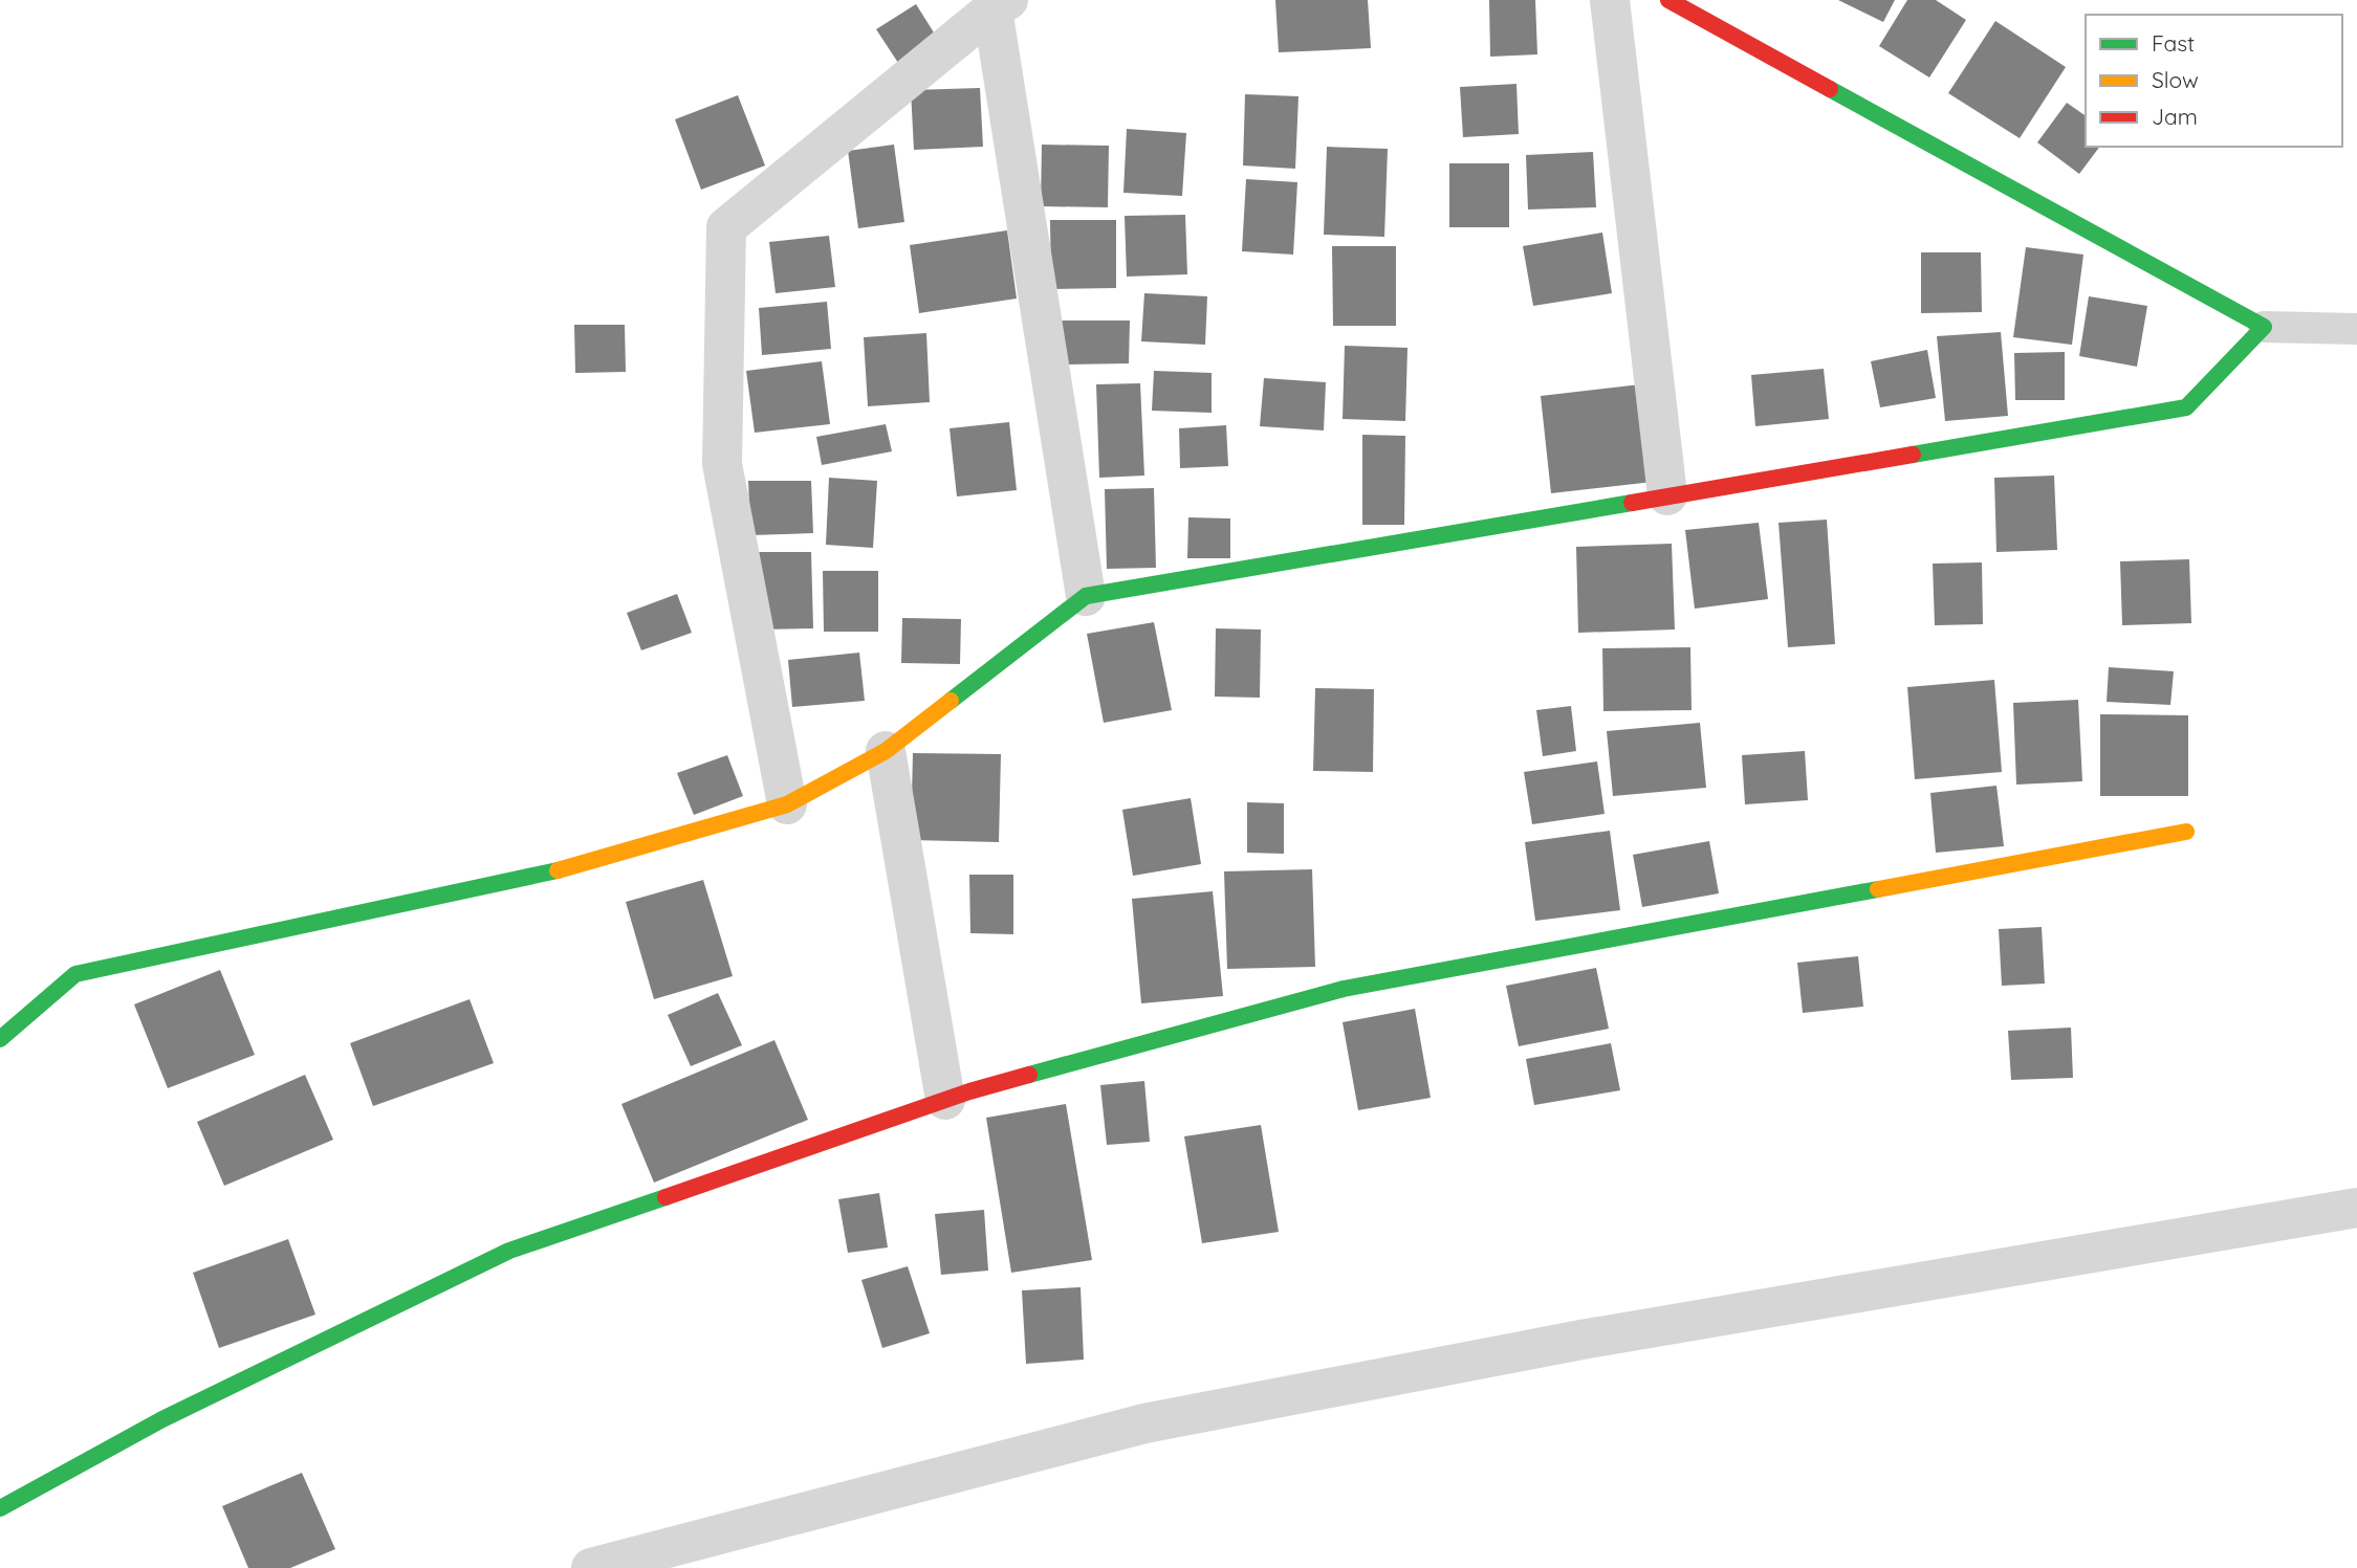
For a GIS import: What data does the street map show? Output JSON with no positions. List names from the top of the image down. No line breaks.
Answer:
{"legend":["Fast","Slow","Jam"]}
